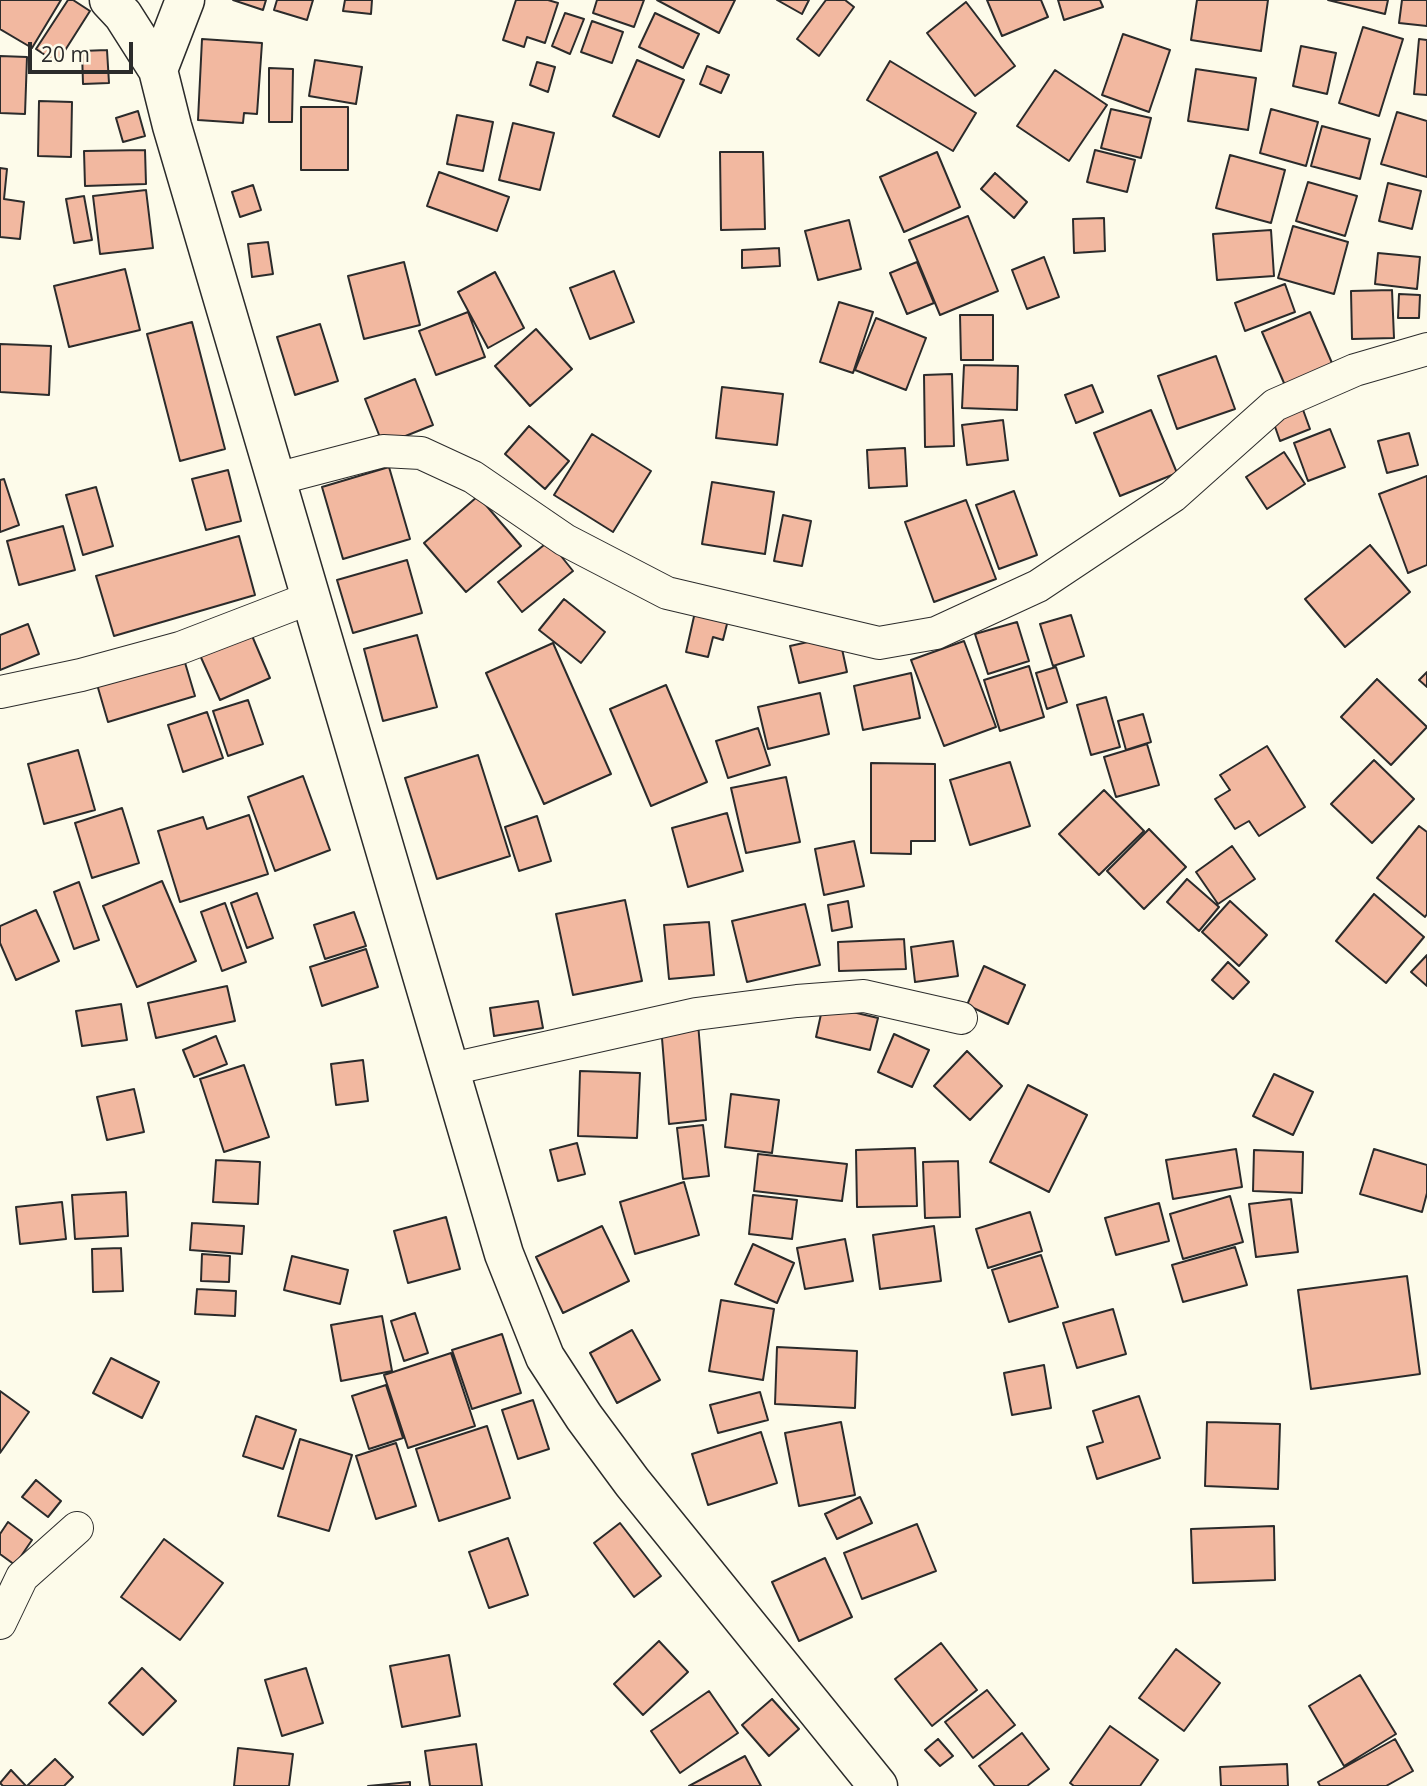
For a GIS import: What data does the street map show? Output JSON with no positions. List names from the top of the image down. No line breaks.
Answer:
{"scale_bar":"20 m"}
